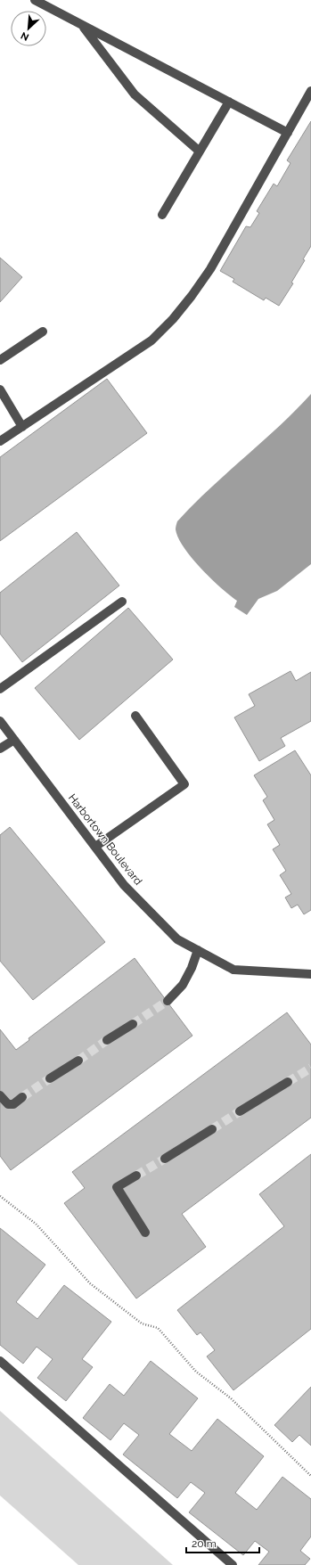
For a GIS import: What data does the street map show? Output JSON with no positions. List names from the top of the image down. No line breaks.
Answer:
{"streets":{"street":["Harbortown Boulevard"]},"scale_bar":"20 m","north":"bottom left"}
